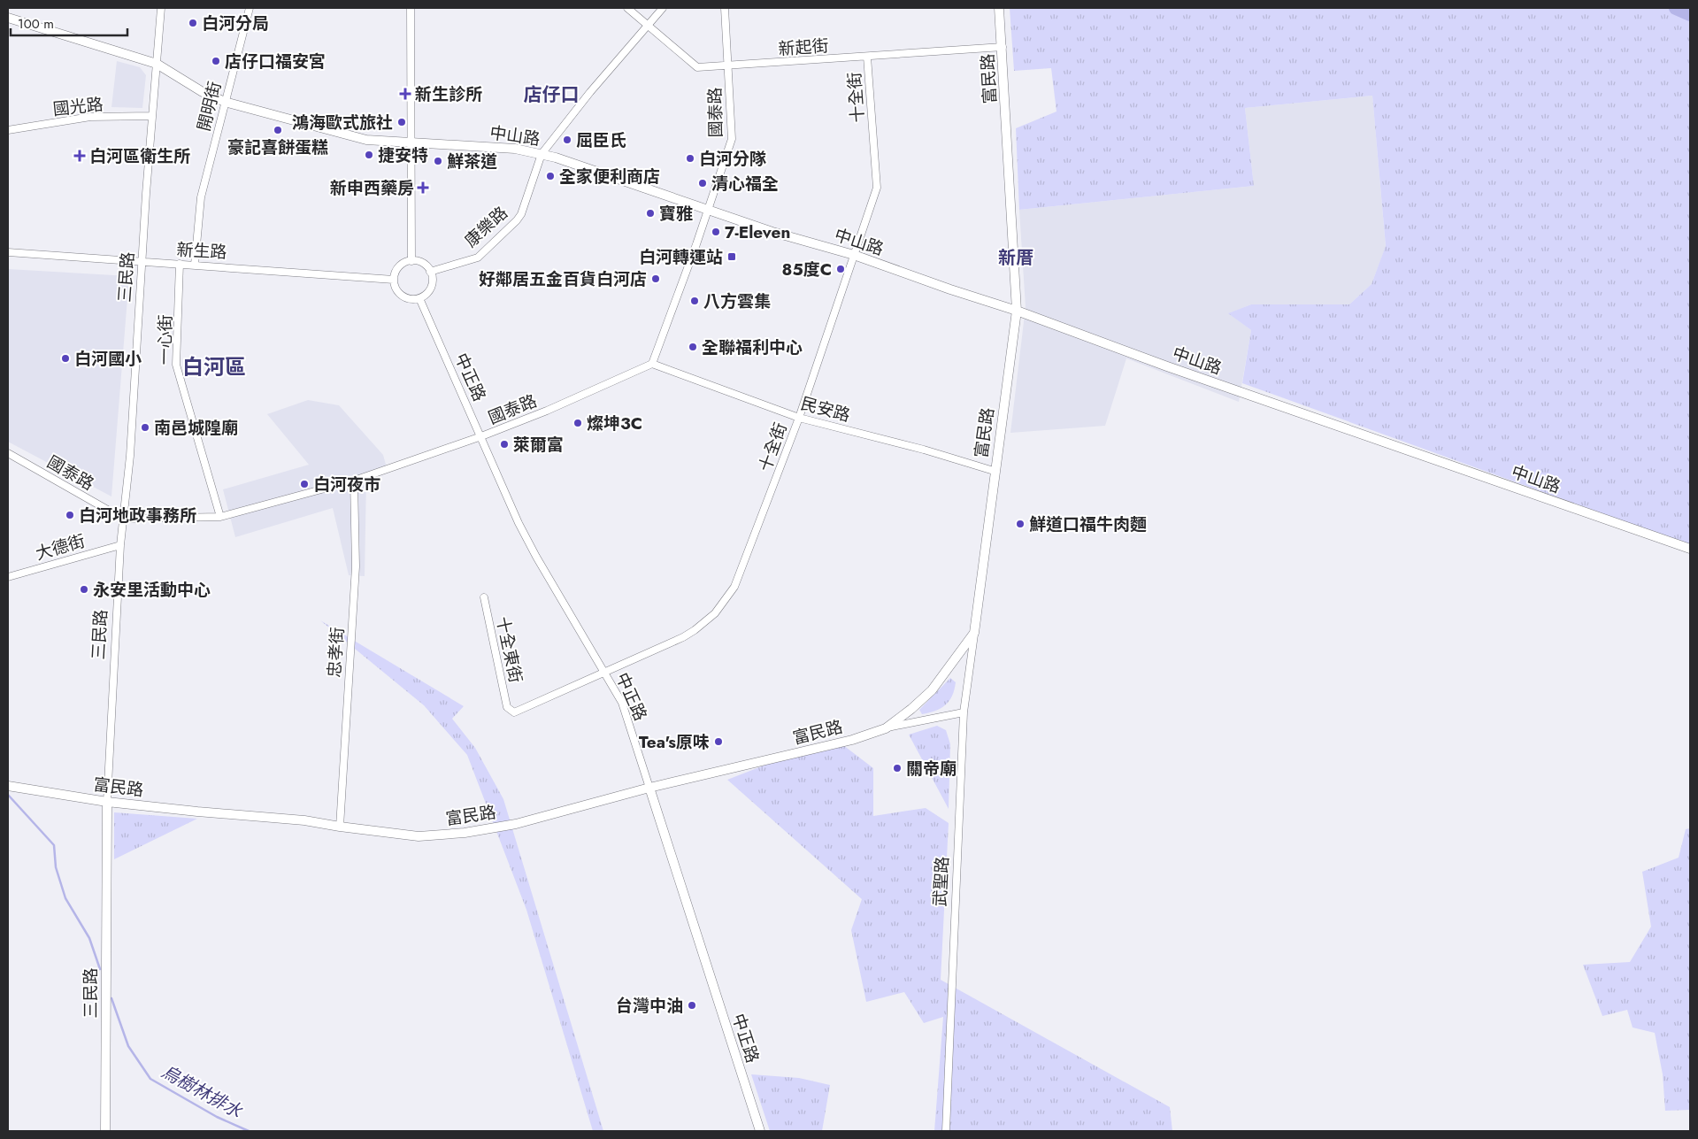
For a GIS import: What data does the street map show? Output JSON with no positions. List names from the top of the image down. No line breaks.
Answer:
{"streets":{"main road":["富民路","中山路","三民路","中正路"],"street":["新起街","十全街","國光路","開明街","國泰路","康樂路","新生路","一心街","民安路","大德街","十全東街","忠孝街","武聖路"]},"crossings":[["新起街","富民路"],["新起街","十全街"],["新起街","國泰路"],["新起街","康樂路"],["富民路","中山路"],["富民路","三民路"],["富民路","中正路"],["富民路","民安路"],["富民路","忠孝街"],["富民路","武聖路"],["十全街","中山路"],["十全街","中正路"],["十全街","民安路"],["十全街","十全東街"],["國光路","三民路"],["開明街","中山路"],["開明街","新生路"],["國泰路","中山路"],["國泰路","三民路"],["國泰路","一心街"],["國泰路","中正路"],["國泰路","民安路"],["國泰路","忠孝街"],["中山路","康樂路"],["中山路","三民路"],["康樂路","新生路"],["康樂路","中正路"],["新生路","三民路"],["新生路","一心街"],["新生路","中正路"],["三民路","大德街"]],"districts":["店仔口","新厝","白河區"],"water":["烏樹林排水"],"places":{"other":["白河分局","店仔口福安宮","鴻海歐式旅社","豪記喜餅蛋糕","屈臣氏","捷安特","白河分隊","鮮茶道","全家便利商店","清心福全","寶雅","7-Eleven","85度C","好鄰居五金百貨白河店","八方雲集","全聯福利中心","白河國小","燦坤3C","南邑城隍廟","萊爾富","白河夜市","白河地政事務所","鮮道口福牛肉麵","永安里活動中心","Tea's原味","關帝廟","台灣中油"],"health":["新生診所","白河區衛生所","新申西藥房"],"transit":["白河轉運站"]},"scale_bar":"100 m"}
